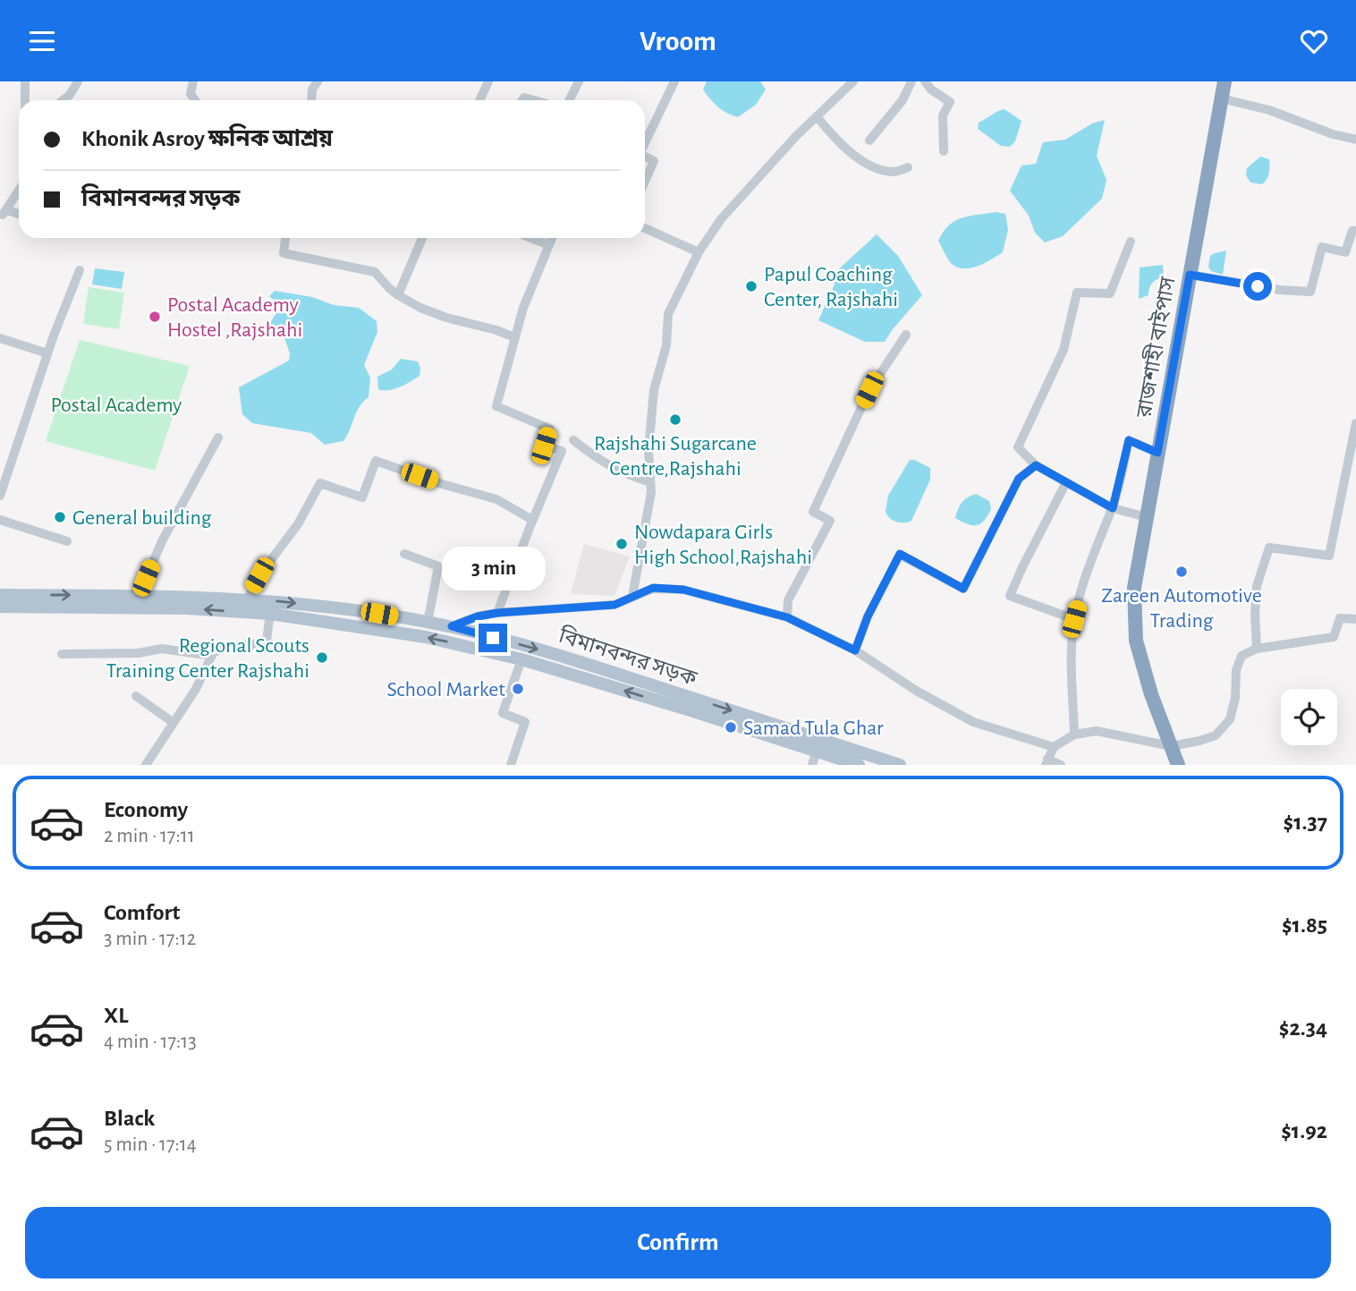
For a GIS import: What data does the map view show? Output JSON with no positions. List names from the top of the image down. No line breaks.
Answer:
{"streets":{"highway":["রাজশাহী বাইপাস"],"main road":["বিমানবন্দর সড়ক"]},"parks":["Postal Academy"],"places":["Papul Coaching Center, Rajshahi","Postal Academy Hostel ,Rajshahi","Rajshahi Sugarcane Centre,Rajshahi","General building","Nowdapara Girls High School,Rajshahi","Zareen Automotive Trading","Regional Scouts Training Center Rajshahi","School Market","Samad Tula Ghar"],"page":{"header":"Vroom","banner":["Khonik Asroy ক্ষনিক আশ্রয়","বিমানবন্দর সড়ক"],"bubble":"3 min","list":[{"name":"Economy","note":"2 min · 17:11","value":"$1.37"},{"name":"Comfort","note":"3 min · 17:12","value":"$1.85"},{"name":"XL","note":"4 min · 17:13","value":"$2.34"},{"name":"Black","note":"5 min · 17:14","value":"$1.92"}],"buttons":"Confirm"}}
